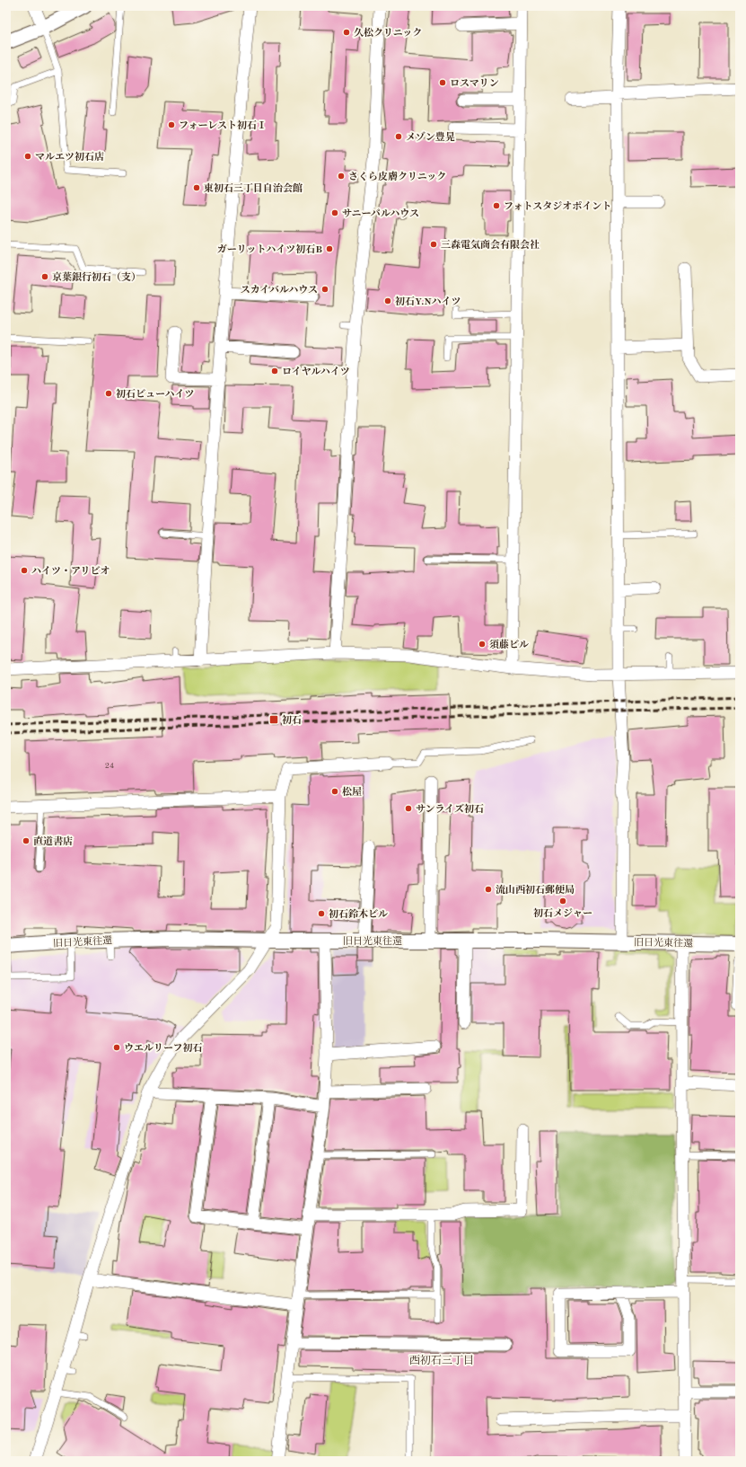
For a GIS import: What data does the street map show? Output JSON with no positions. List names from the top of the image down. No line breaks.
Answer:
{"streets":{"street":["旧日光東往還"]},"districts":["西初石三丁目"],"places":{"other":["久松クリニック","ロスマリン","フォーレスト初石Ⅰ","メゾン豊晃","マルエツ初石店","さくら皮膚クリニック","東初石三丁目自治会館","フォトスタジオポイント","サニーパルハウス","三森電気商会有限会社","ガーリットハイツ初石B","京葉銀行初石（支）","スカイバルハウス","初石Y.Nハイツ","ロイヤルハイツ","初石ビューハイツ","ハイツ・アリビオ","須藤ビル","松屋","サンライズ初石","直道書店","流山西初石郵便局","初石メジャー","初石鈴木ビル","ウエルリーフ初石"],"transit":["初石"]},"house_numbers":["24"]}
